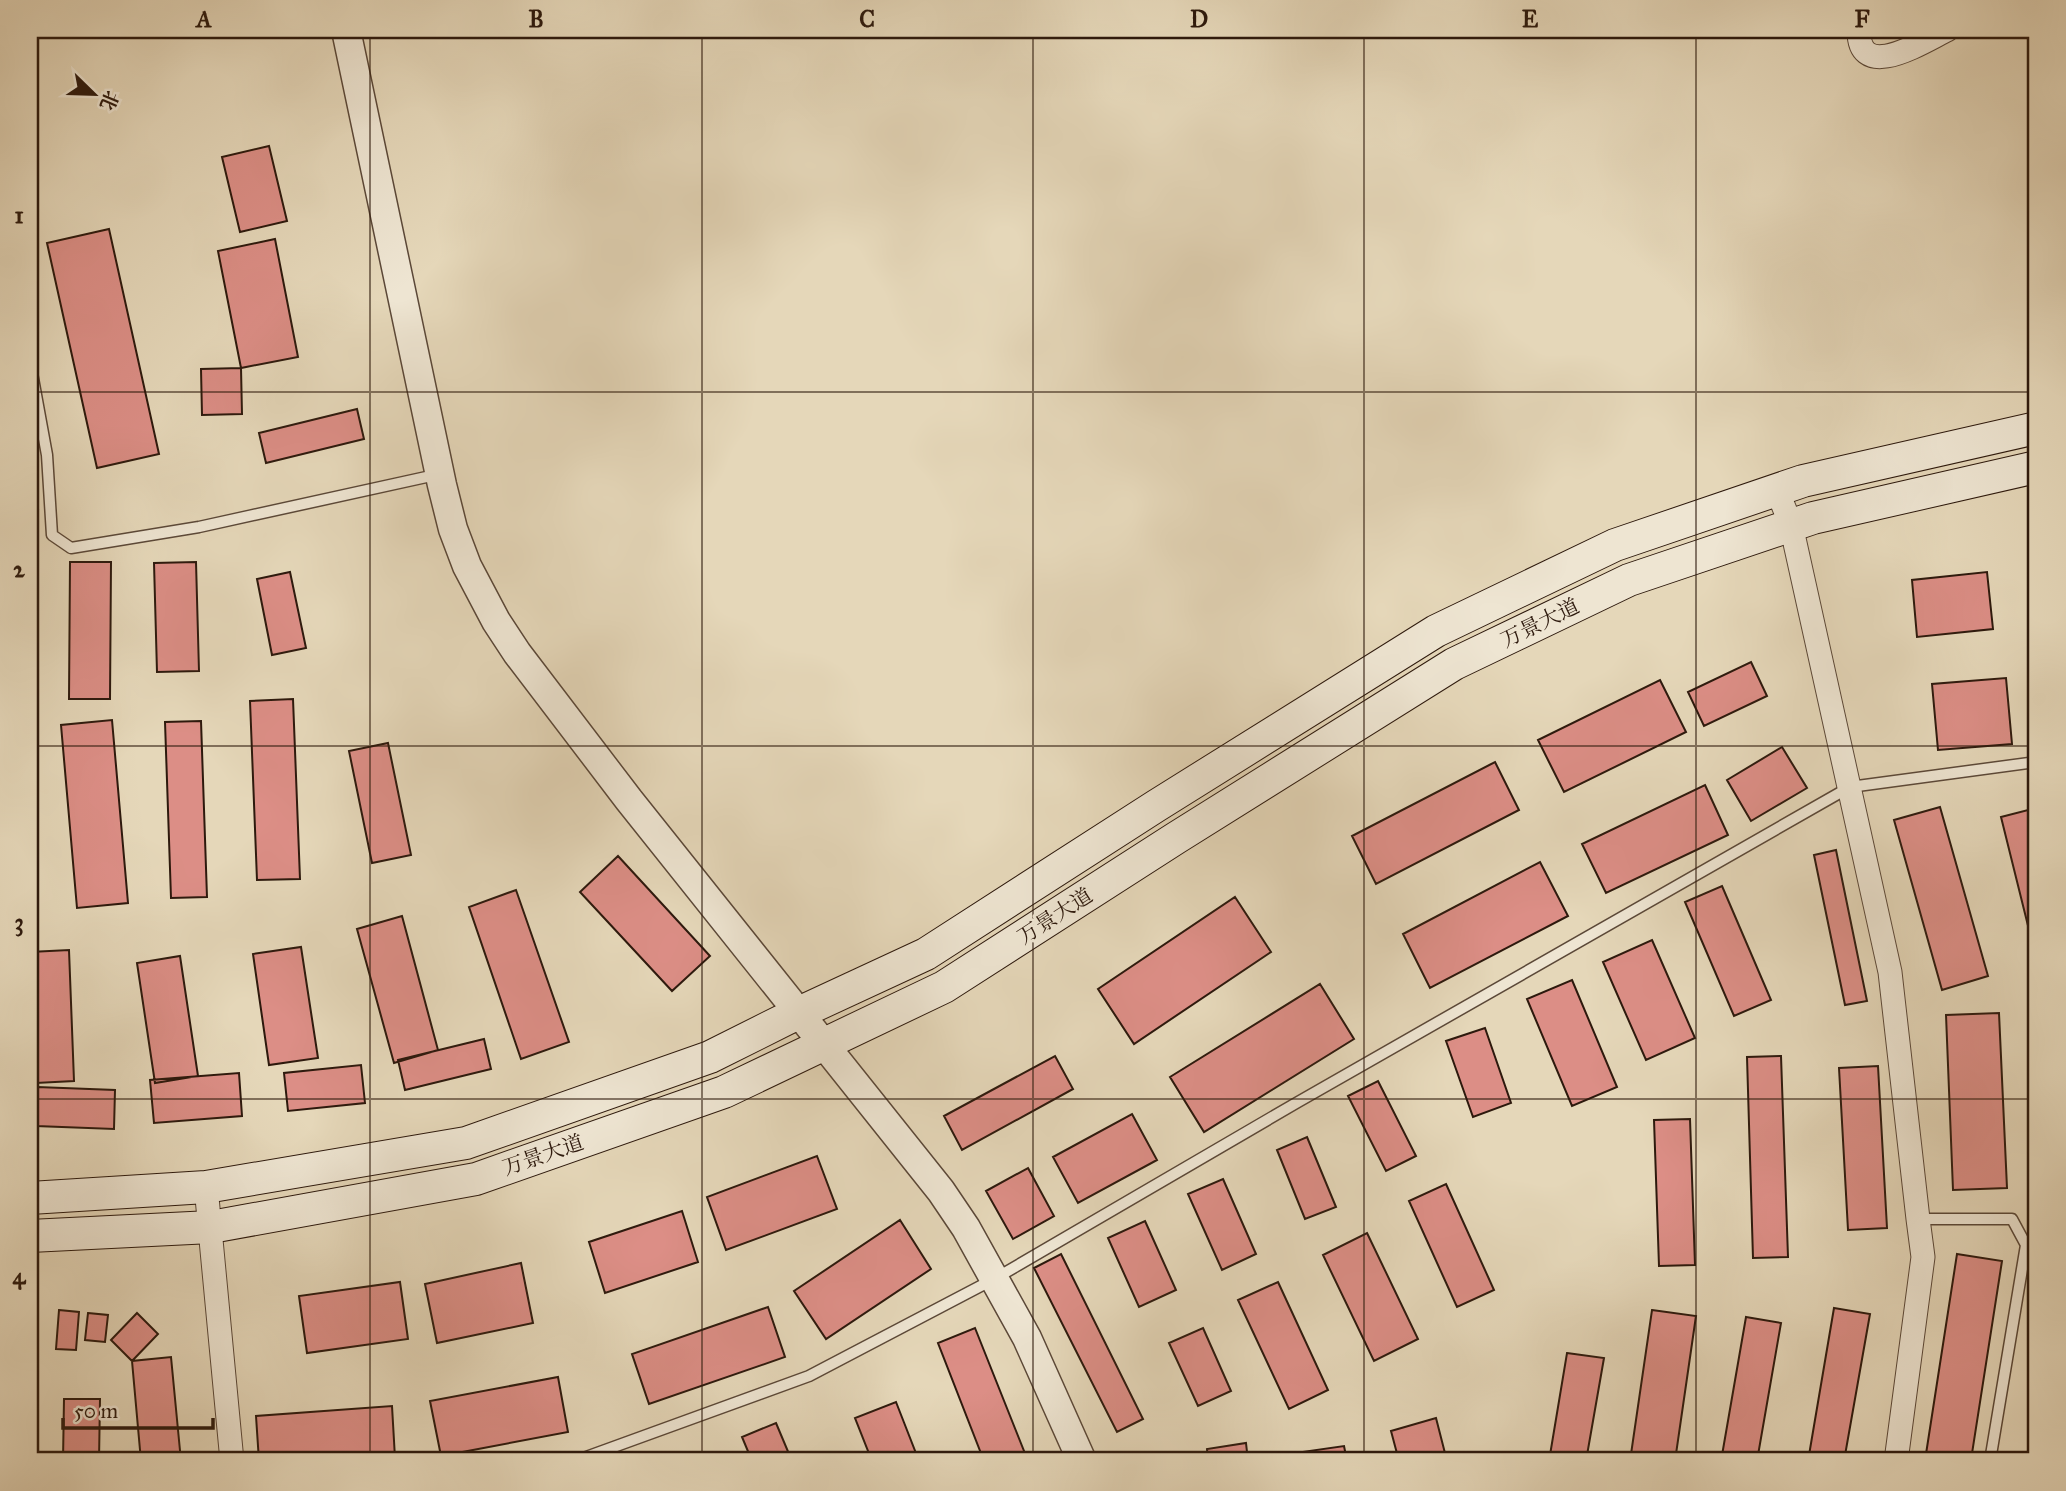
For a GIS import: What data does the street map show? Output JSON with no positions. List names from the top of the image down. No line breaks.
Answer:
{"streets":{"main road":["万景大道"]},"scale_bar":"50 m","north":"bottom right","grid":{"columns":["A","B","C","D","E","F"],"rows":["1","2","3","4"]}}
